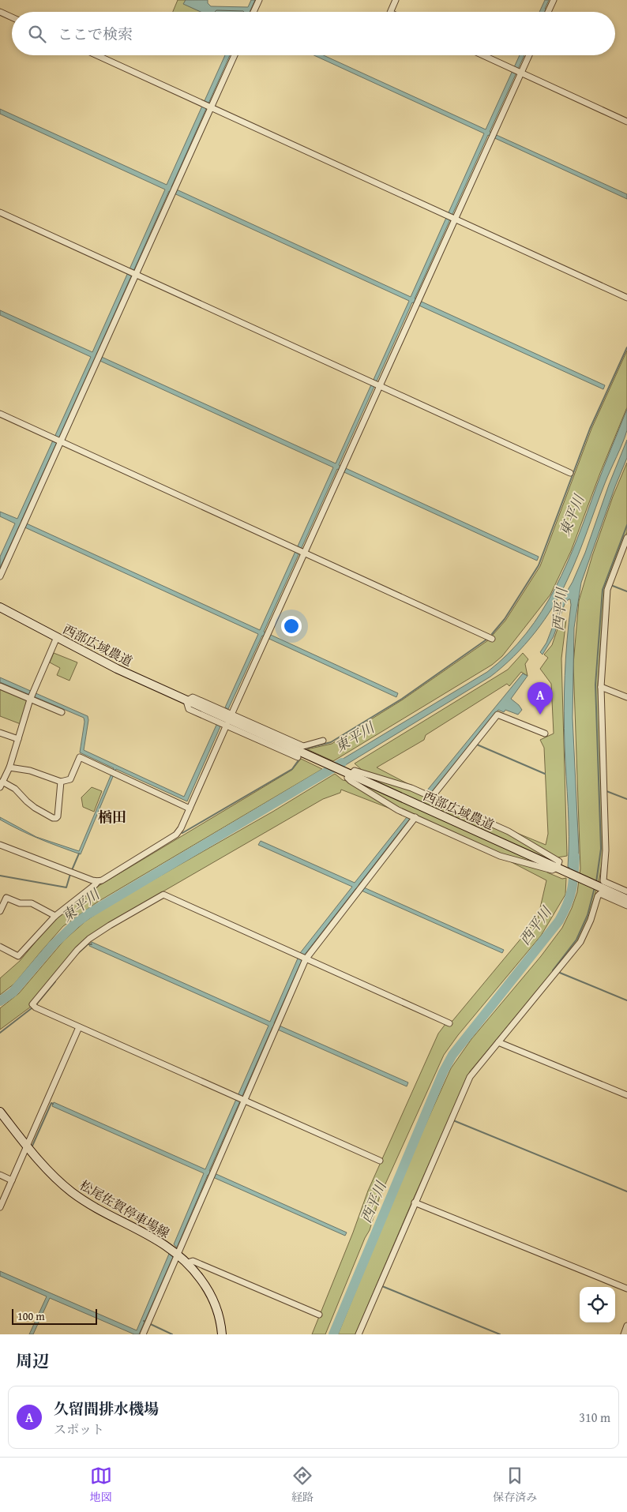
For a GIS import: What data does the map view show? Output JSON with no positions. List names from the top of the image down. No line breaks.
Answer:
{"streets":{"street":["西部広域農道","松尾佐賀停車場線"]},"districts":["楢田"],"water":["東平川","西平川"],"scale_bar":"100 m","page":{"search":"ここで検索","pins":"A","scale":"100 m","heading":"周辺","list":[{"mark":"A","name":"久留間排水機場","note":"スポット","value":"310 m"}],"nav":["地図","経路","保存済み"]}}
